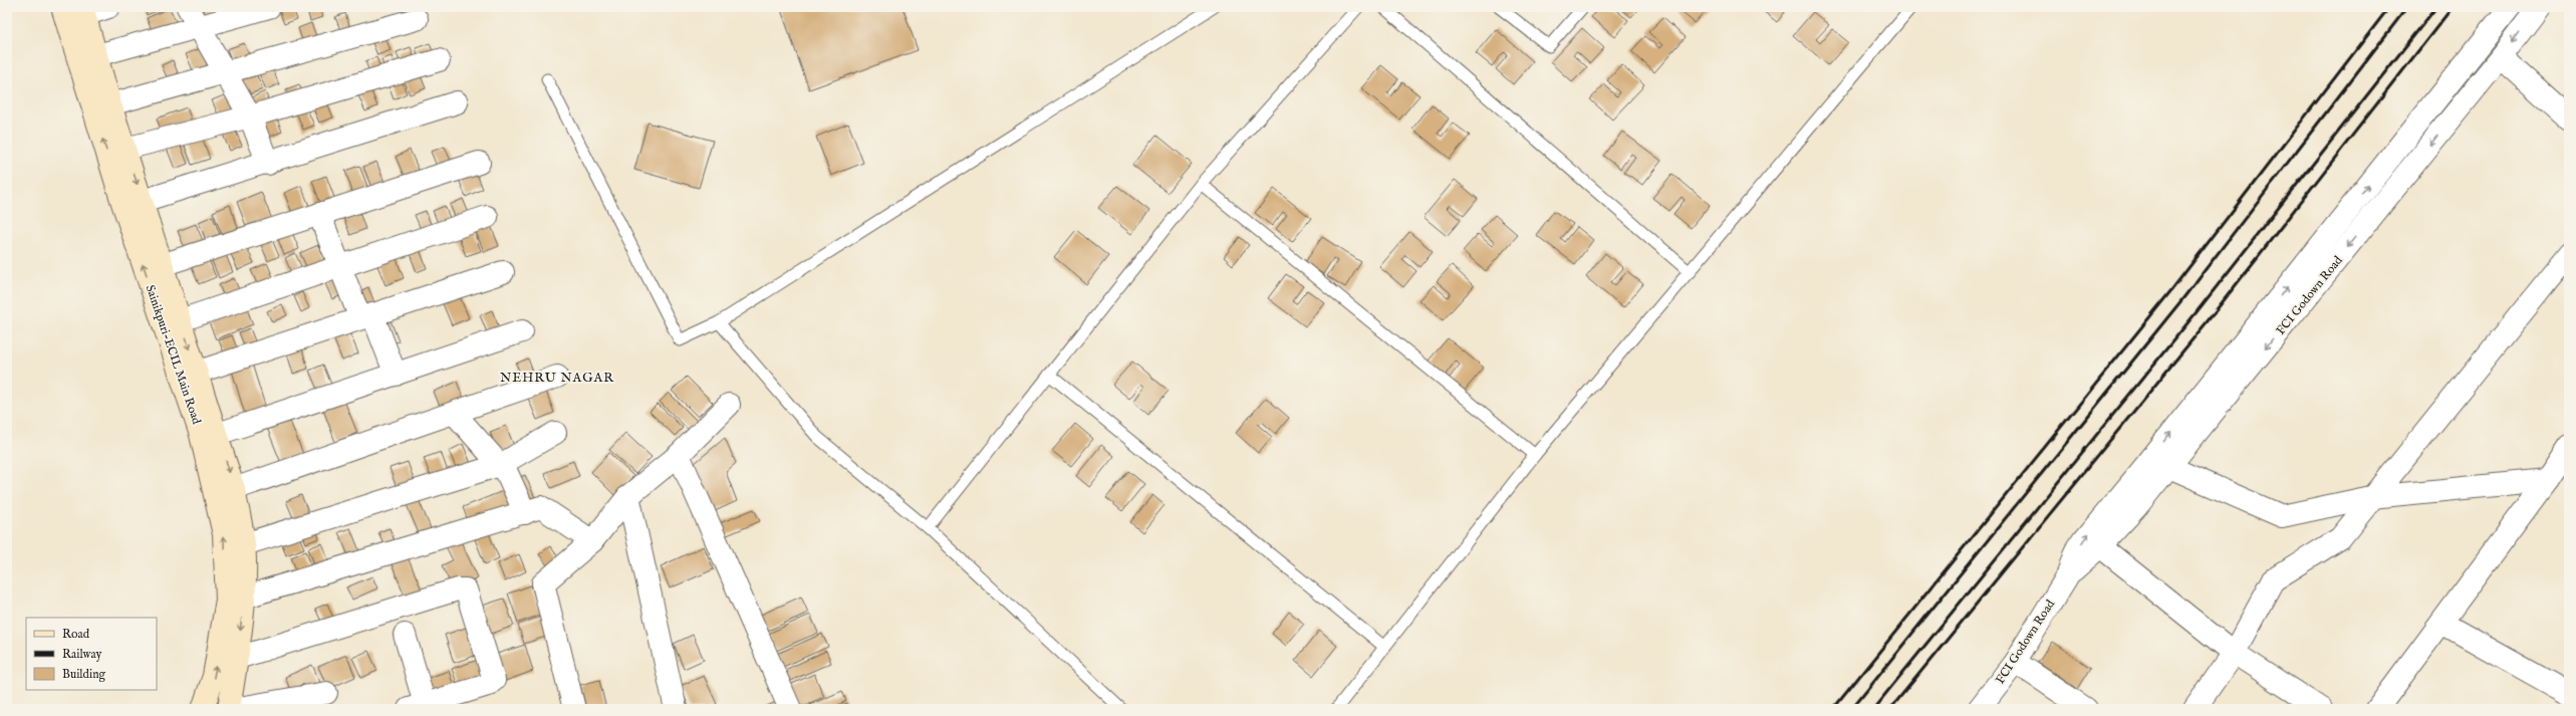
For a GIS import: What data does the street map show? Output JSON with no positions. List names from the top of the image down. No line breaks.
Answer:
{"streets":{"main road":["Sainikpuri-ECIL Main Road"],"street":["FCI Godown Road"]},"districts":["NEHRU NAGAR"],"legend":["Road","Railway","Building"]}
